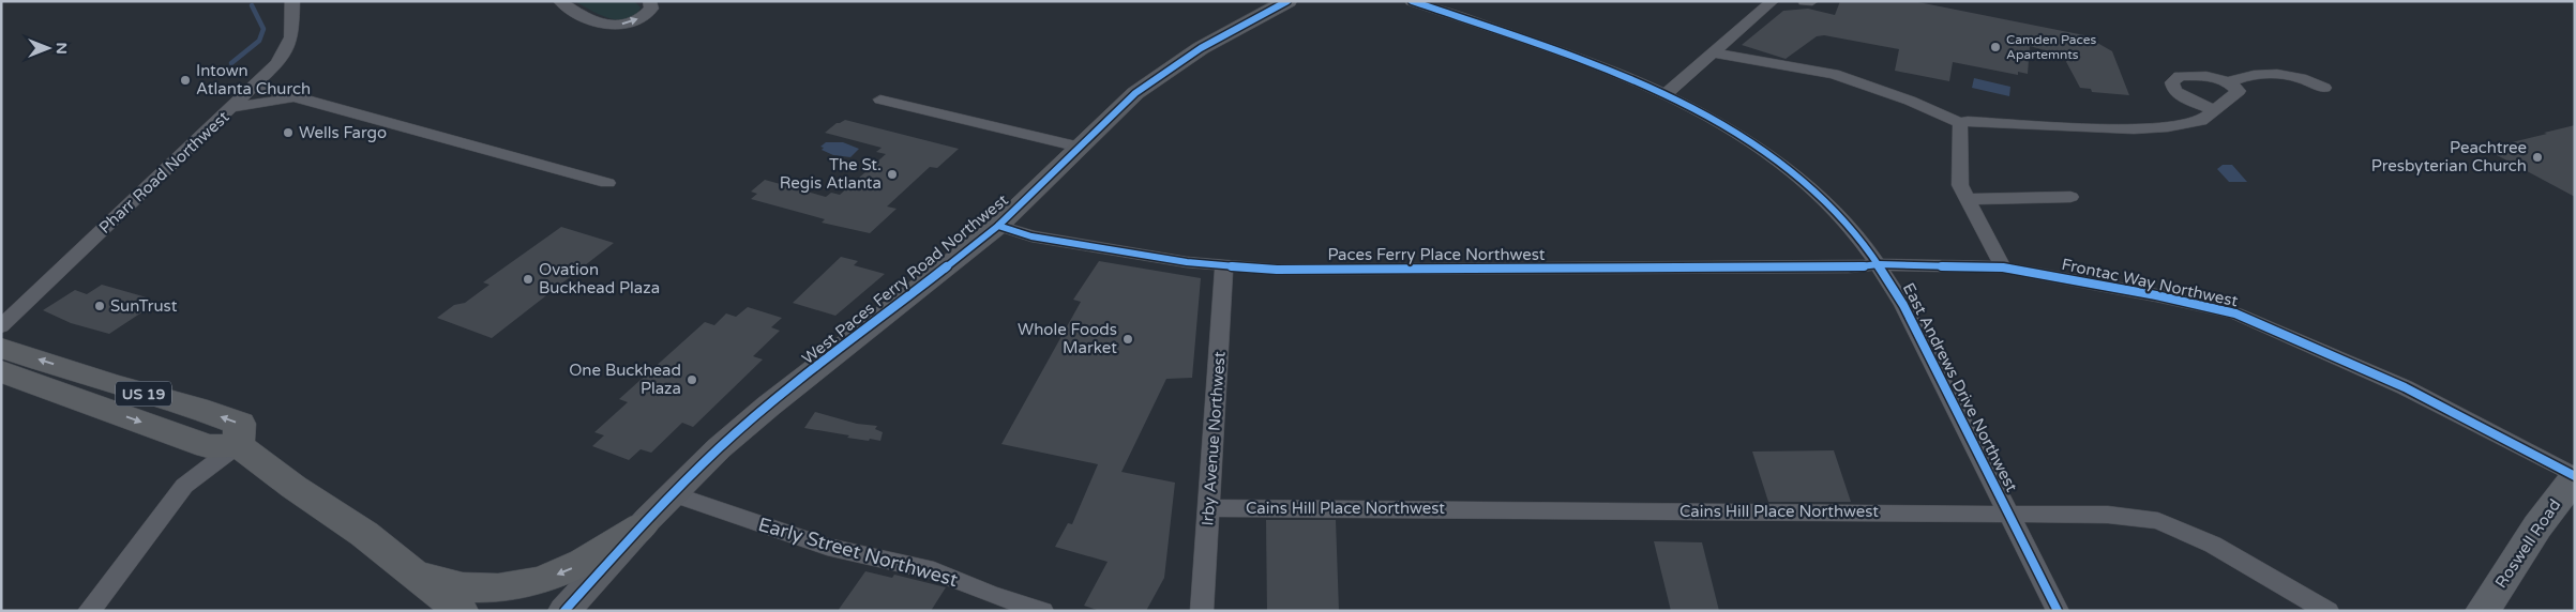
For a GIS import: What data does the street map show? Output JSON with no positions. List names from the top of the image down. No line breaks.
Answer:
{"streets":{"highway":["US 19"],"main road":["West Paces Ferry Road Northwest","Roswell Road"],"street":["Pharr Road Northwest","Paces Ferry Place Northwest","Frontac Way Northwest","East Andrews Drive Northwest","Irby Avenue Northwest","Cains Hill Place Northwest","Early Street Northwest"]},"crossings":[["Paces Ferry Place Northwest","West Paces Ferry Road Northwest"],["Paces Ferry Place Northwest","Frontac Way Northwest"],["Paces Ferry Place Northwest","East Andrews Drive Northwest"],["Paces Ferry Place Northwest","Irby Avenue Northwest"],["West Paces Ferry Road Northwest","Early Street Northwest"],["Frontac Way Northwest","Roswell Road"],["East Andrews Drive Northwest","Cains Hill Place Northwest"],["Irby Avenue Northwest","Cains Hill Place Northwest"]],"places":["Camden Paces Apartemnts","Intown Atlanta Church","Wells Fargo","Peachtree Presbyterian Church","The St. Regis Atlanta","Ovation Buckhead Plaza","SunTrust","Whole Foods Market","One Buckhead Plaza"],"north":"right"}
